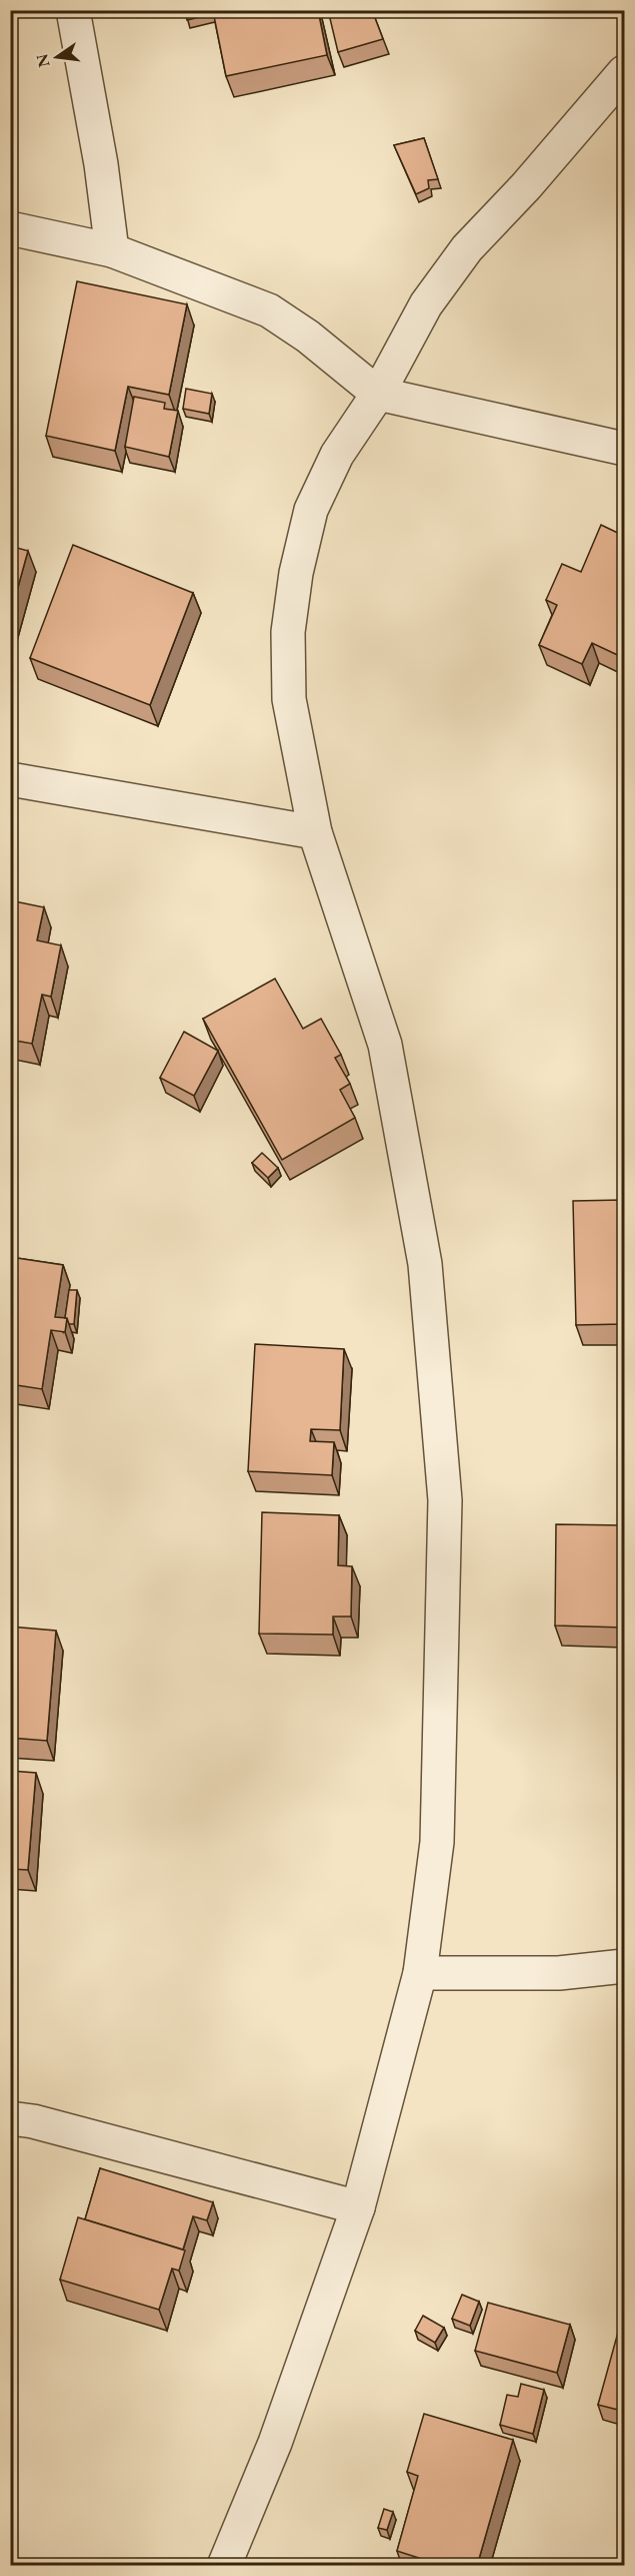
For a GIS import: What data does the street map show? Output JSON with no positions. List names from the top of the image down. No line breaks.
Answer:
{"north":"left"}
